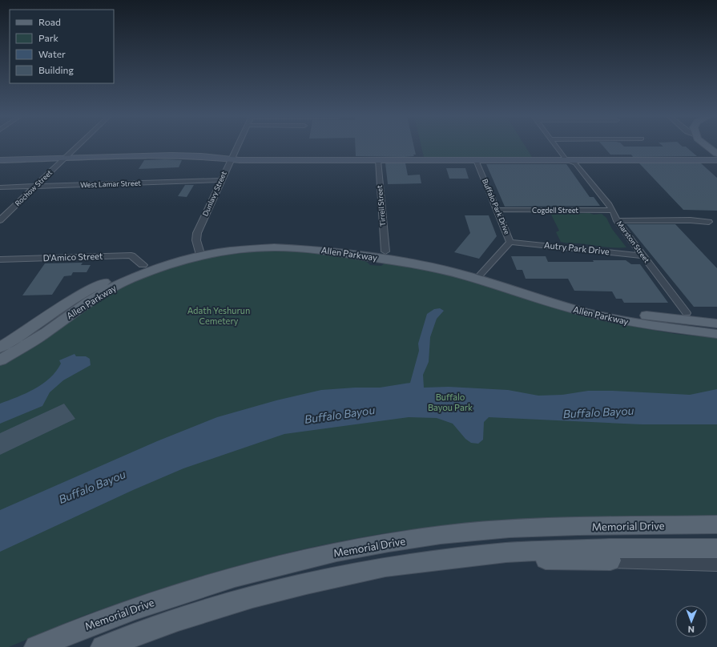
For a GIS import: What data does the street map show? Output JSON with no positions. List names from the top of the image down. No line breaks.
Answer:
{"streets":{"main road":["Allen Parkway","Memorial Drive"],"street":["West Lamar Street","Rochow Street","Dunlavy Street","Tirrell Street","Buffalo Park Drive","Cogdell Street","Marston Street","Autry Park Drive","D'Amico Street"]},"crossings":[["West Lamar Street","Rochow Street"],["West Lamar Street","Dunlavy Street"],["Dunlavy Street","Allen Parkway"],["Tirrell Street","Allen Parkway"],["Buffalo Park Drive","Cogdell Street"],["Buffalo Park Drive","Autry Park Drive"],["Buffalo Park Drive","Allen Parkway"],["Cogdell Street","Marston Street"],["Marston Street","Autry Park Drive"],["Allen Parkway","D'Amico Street"]],"water":["Buffalo Bayou"],"parks":["Adath Yeshurun Cemetery","Buffalo Bayou Park"],"legend":["Road","Park","Water","Building"],"north":"bottom"}
